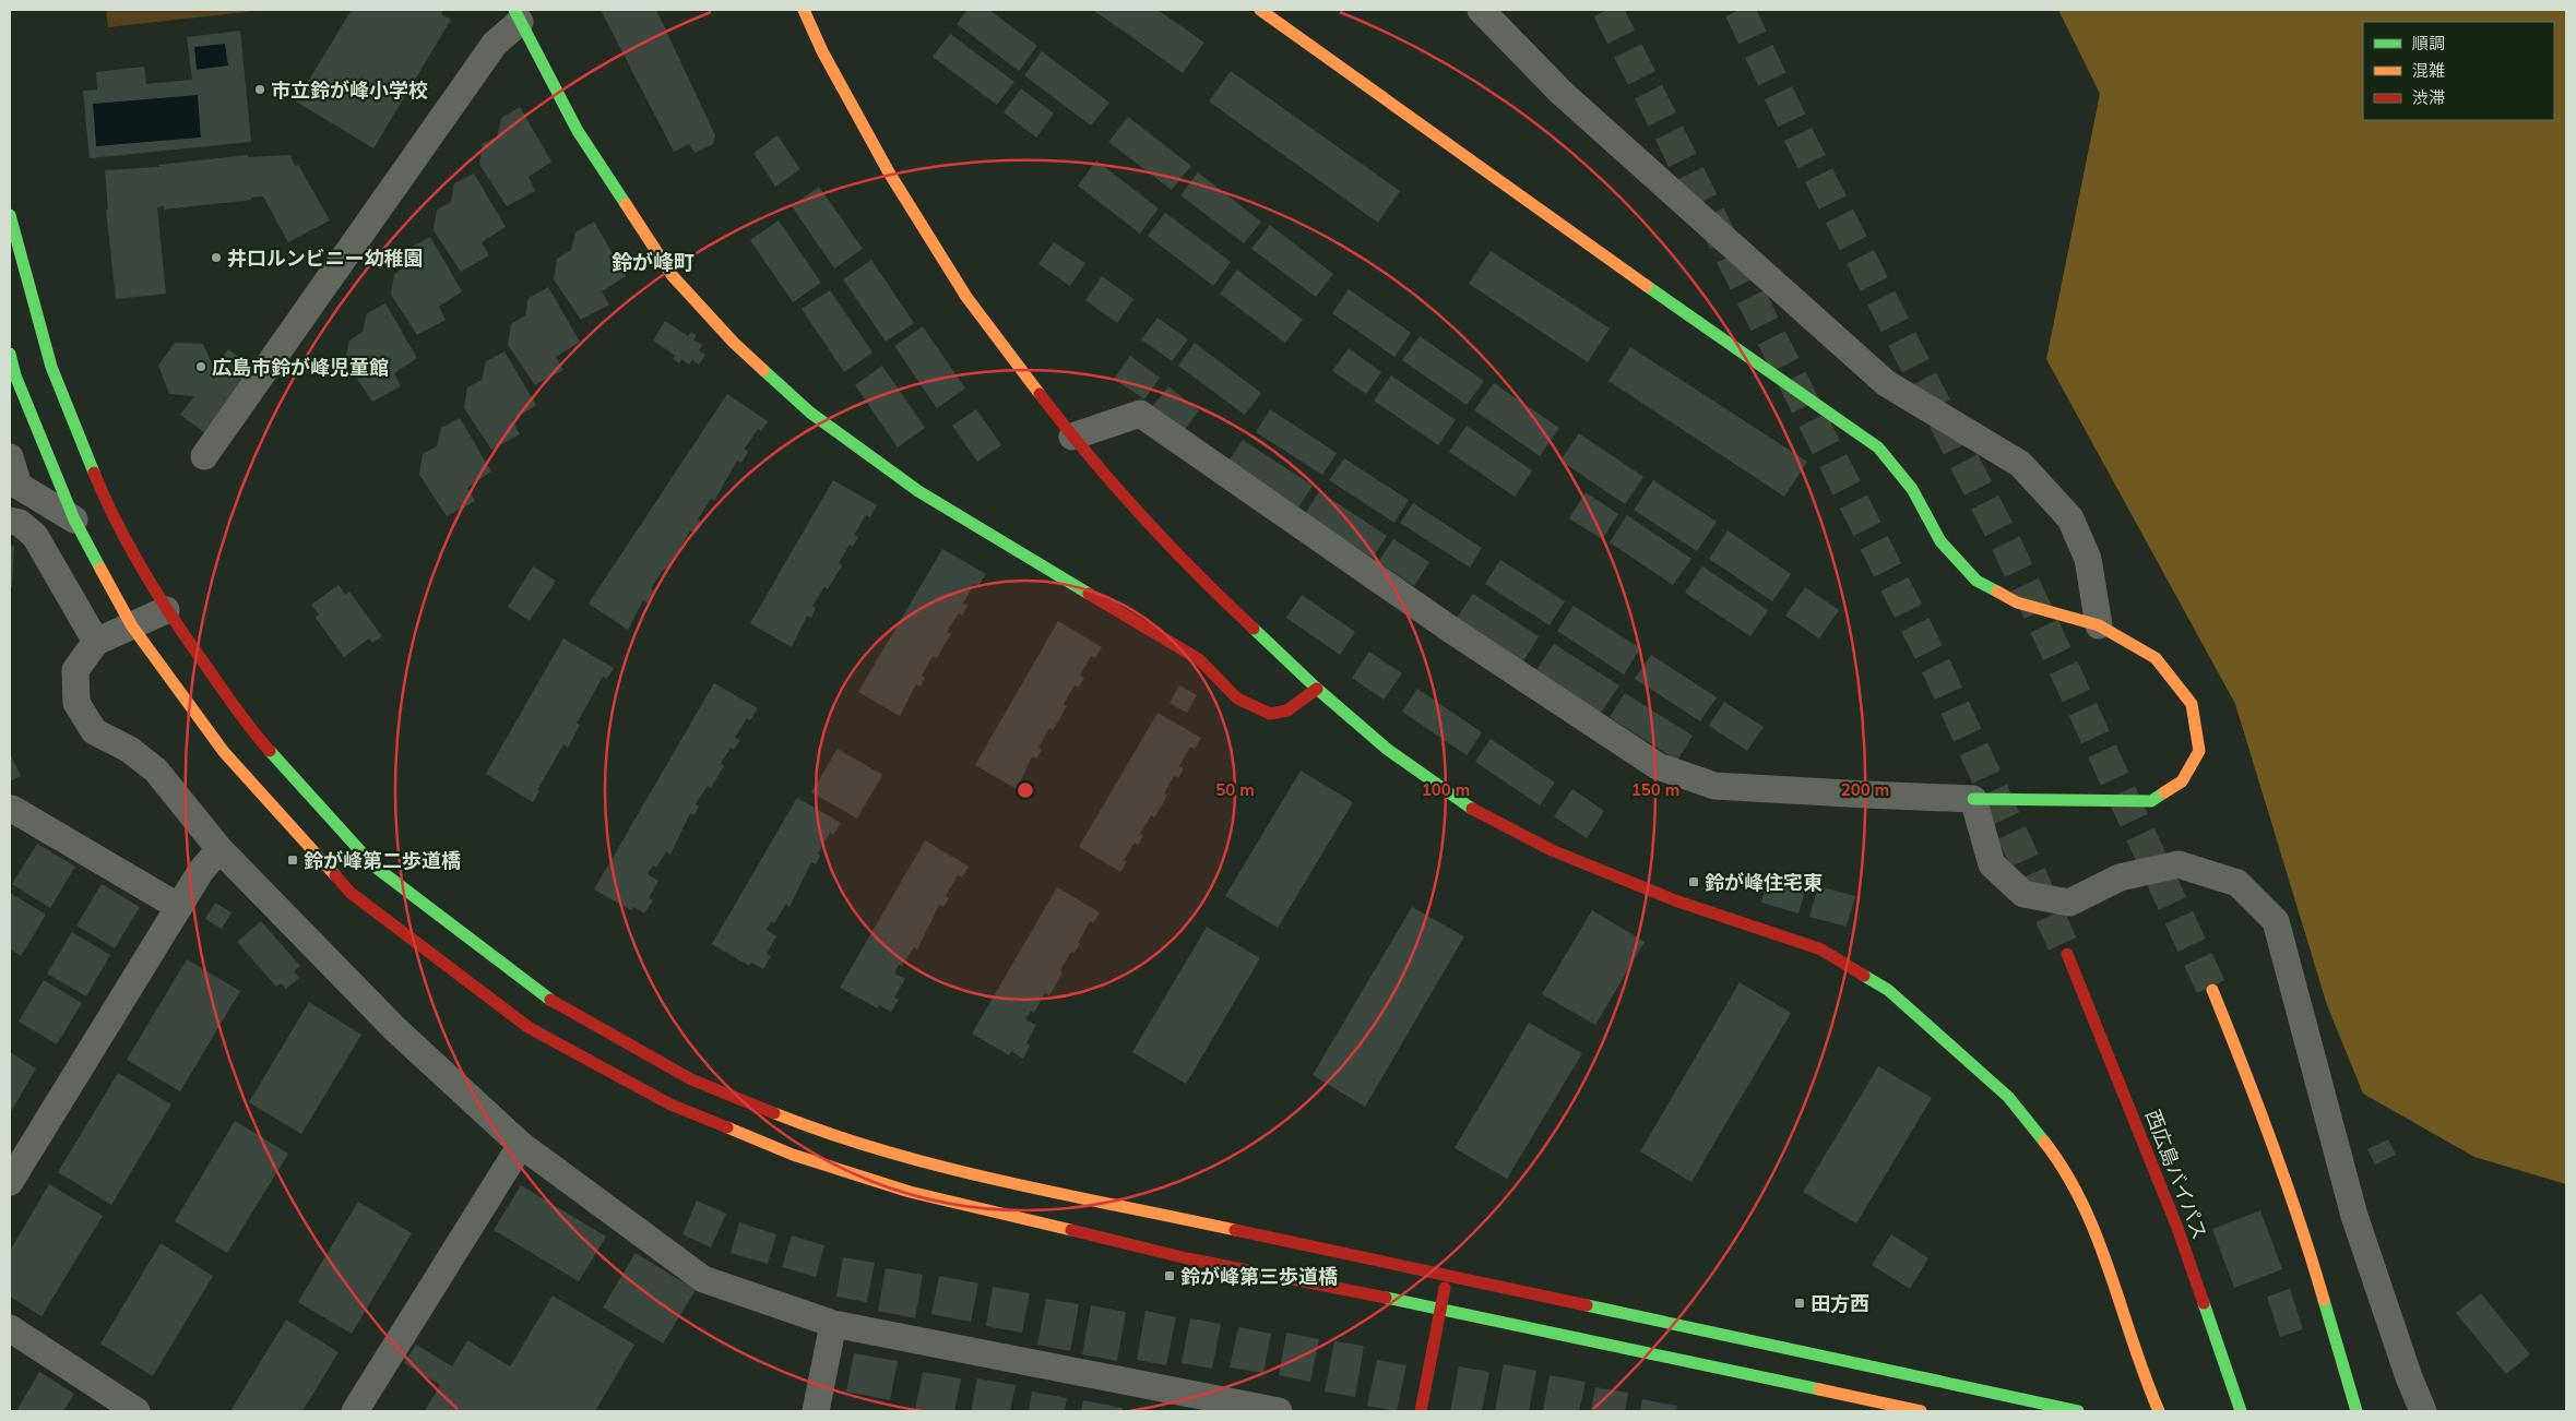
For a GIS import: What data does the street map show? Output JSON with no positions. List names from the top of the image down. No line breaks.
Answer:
{"streets":{"main road":["西広島バイパス"]},"districts":["鈴が峰町"],"places":{"other":["市立鈴が峰小学校","井口ルンビニー幼稚園","広島市鈴が峰児童館"],"transit":["鈴が峰第二歩道橋","鈴が峰住宅東","鈴が峰第三歩道橋","田方西"]},"legend":["順調","混雑","渋滞"],"rings":["50 m","100 m","150 m","200 m"]}
